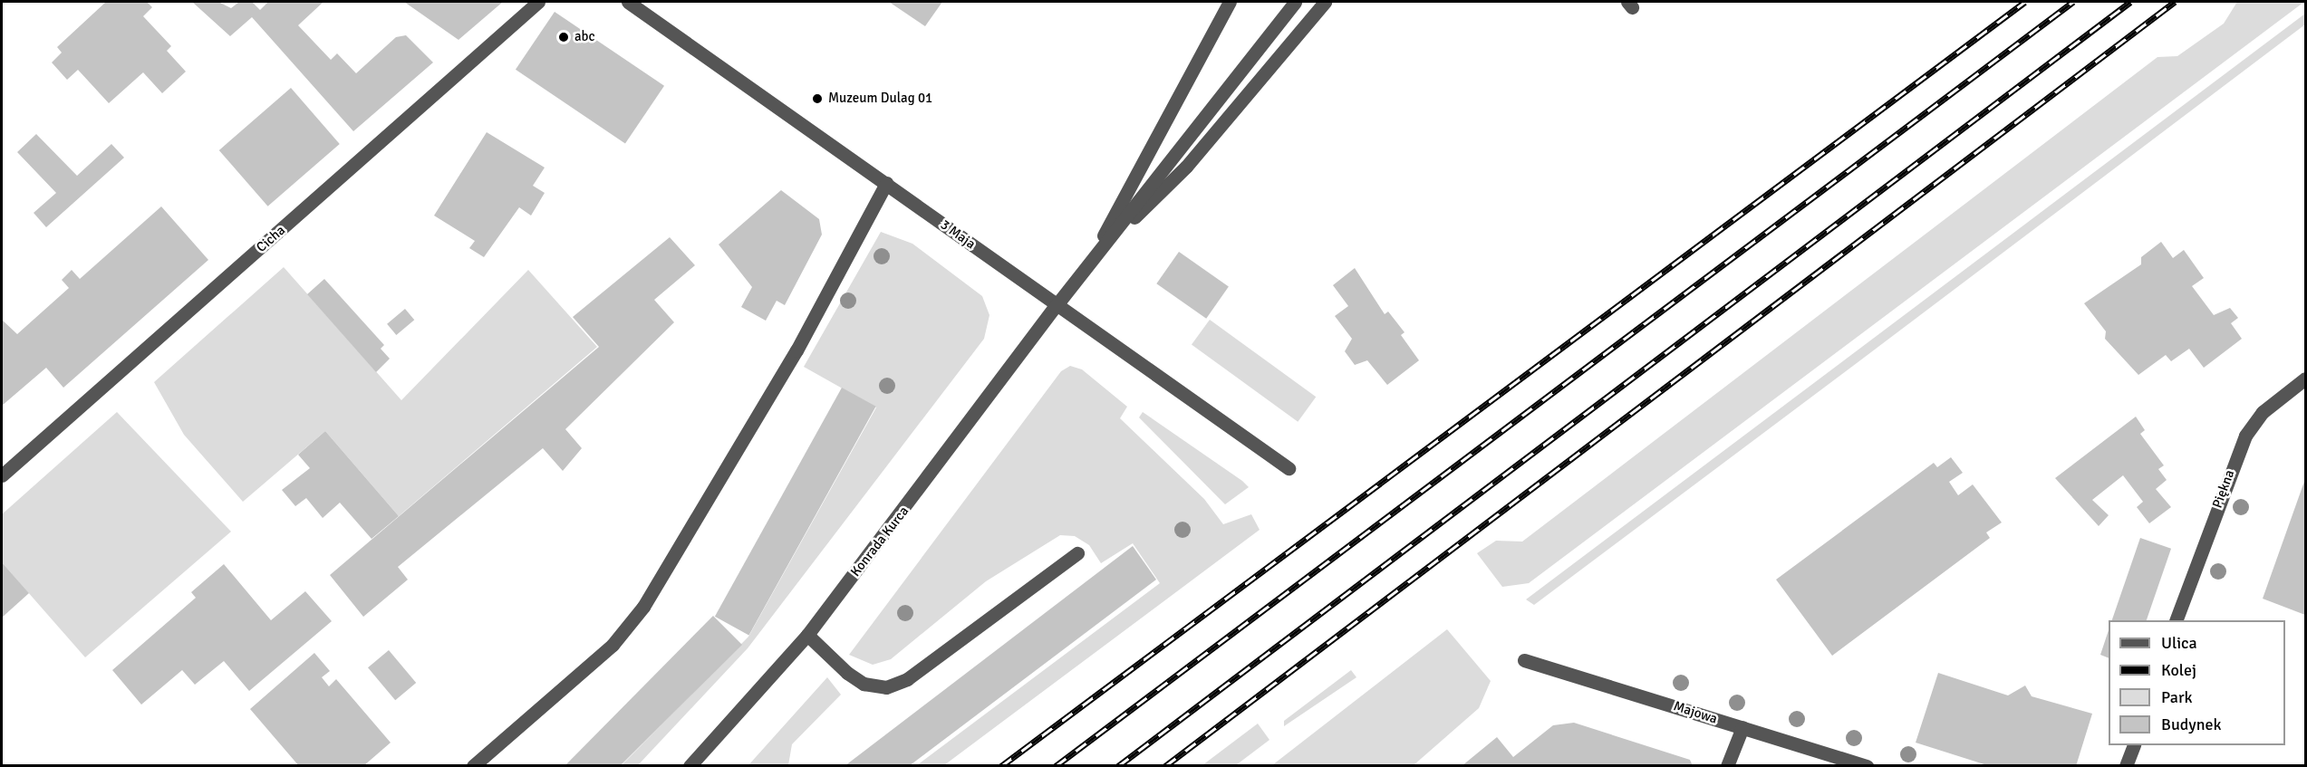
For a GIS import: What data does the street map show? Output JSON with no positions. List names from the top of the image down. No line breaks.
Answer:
{"streets":{"street":["3 Maja","Cicha","Piękna","Konrada Kurca","Majowa"]},"crossings":[["3 Maja","Konrada Kurca"]],"places":["abc","Muzeum Dulag 01"],"legend":["Ulica","Kolej","Park","Budynek"]}
